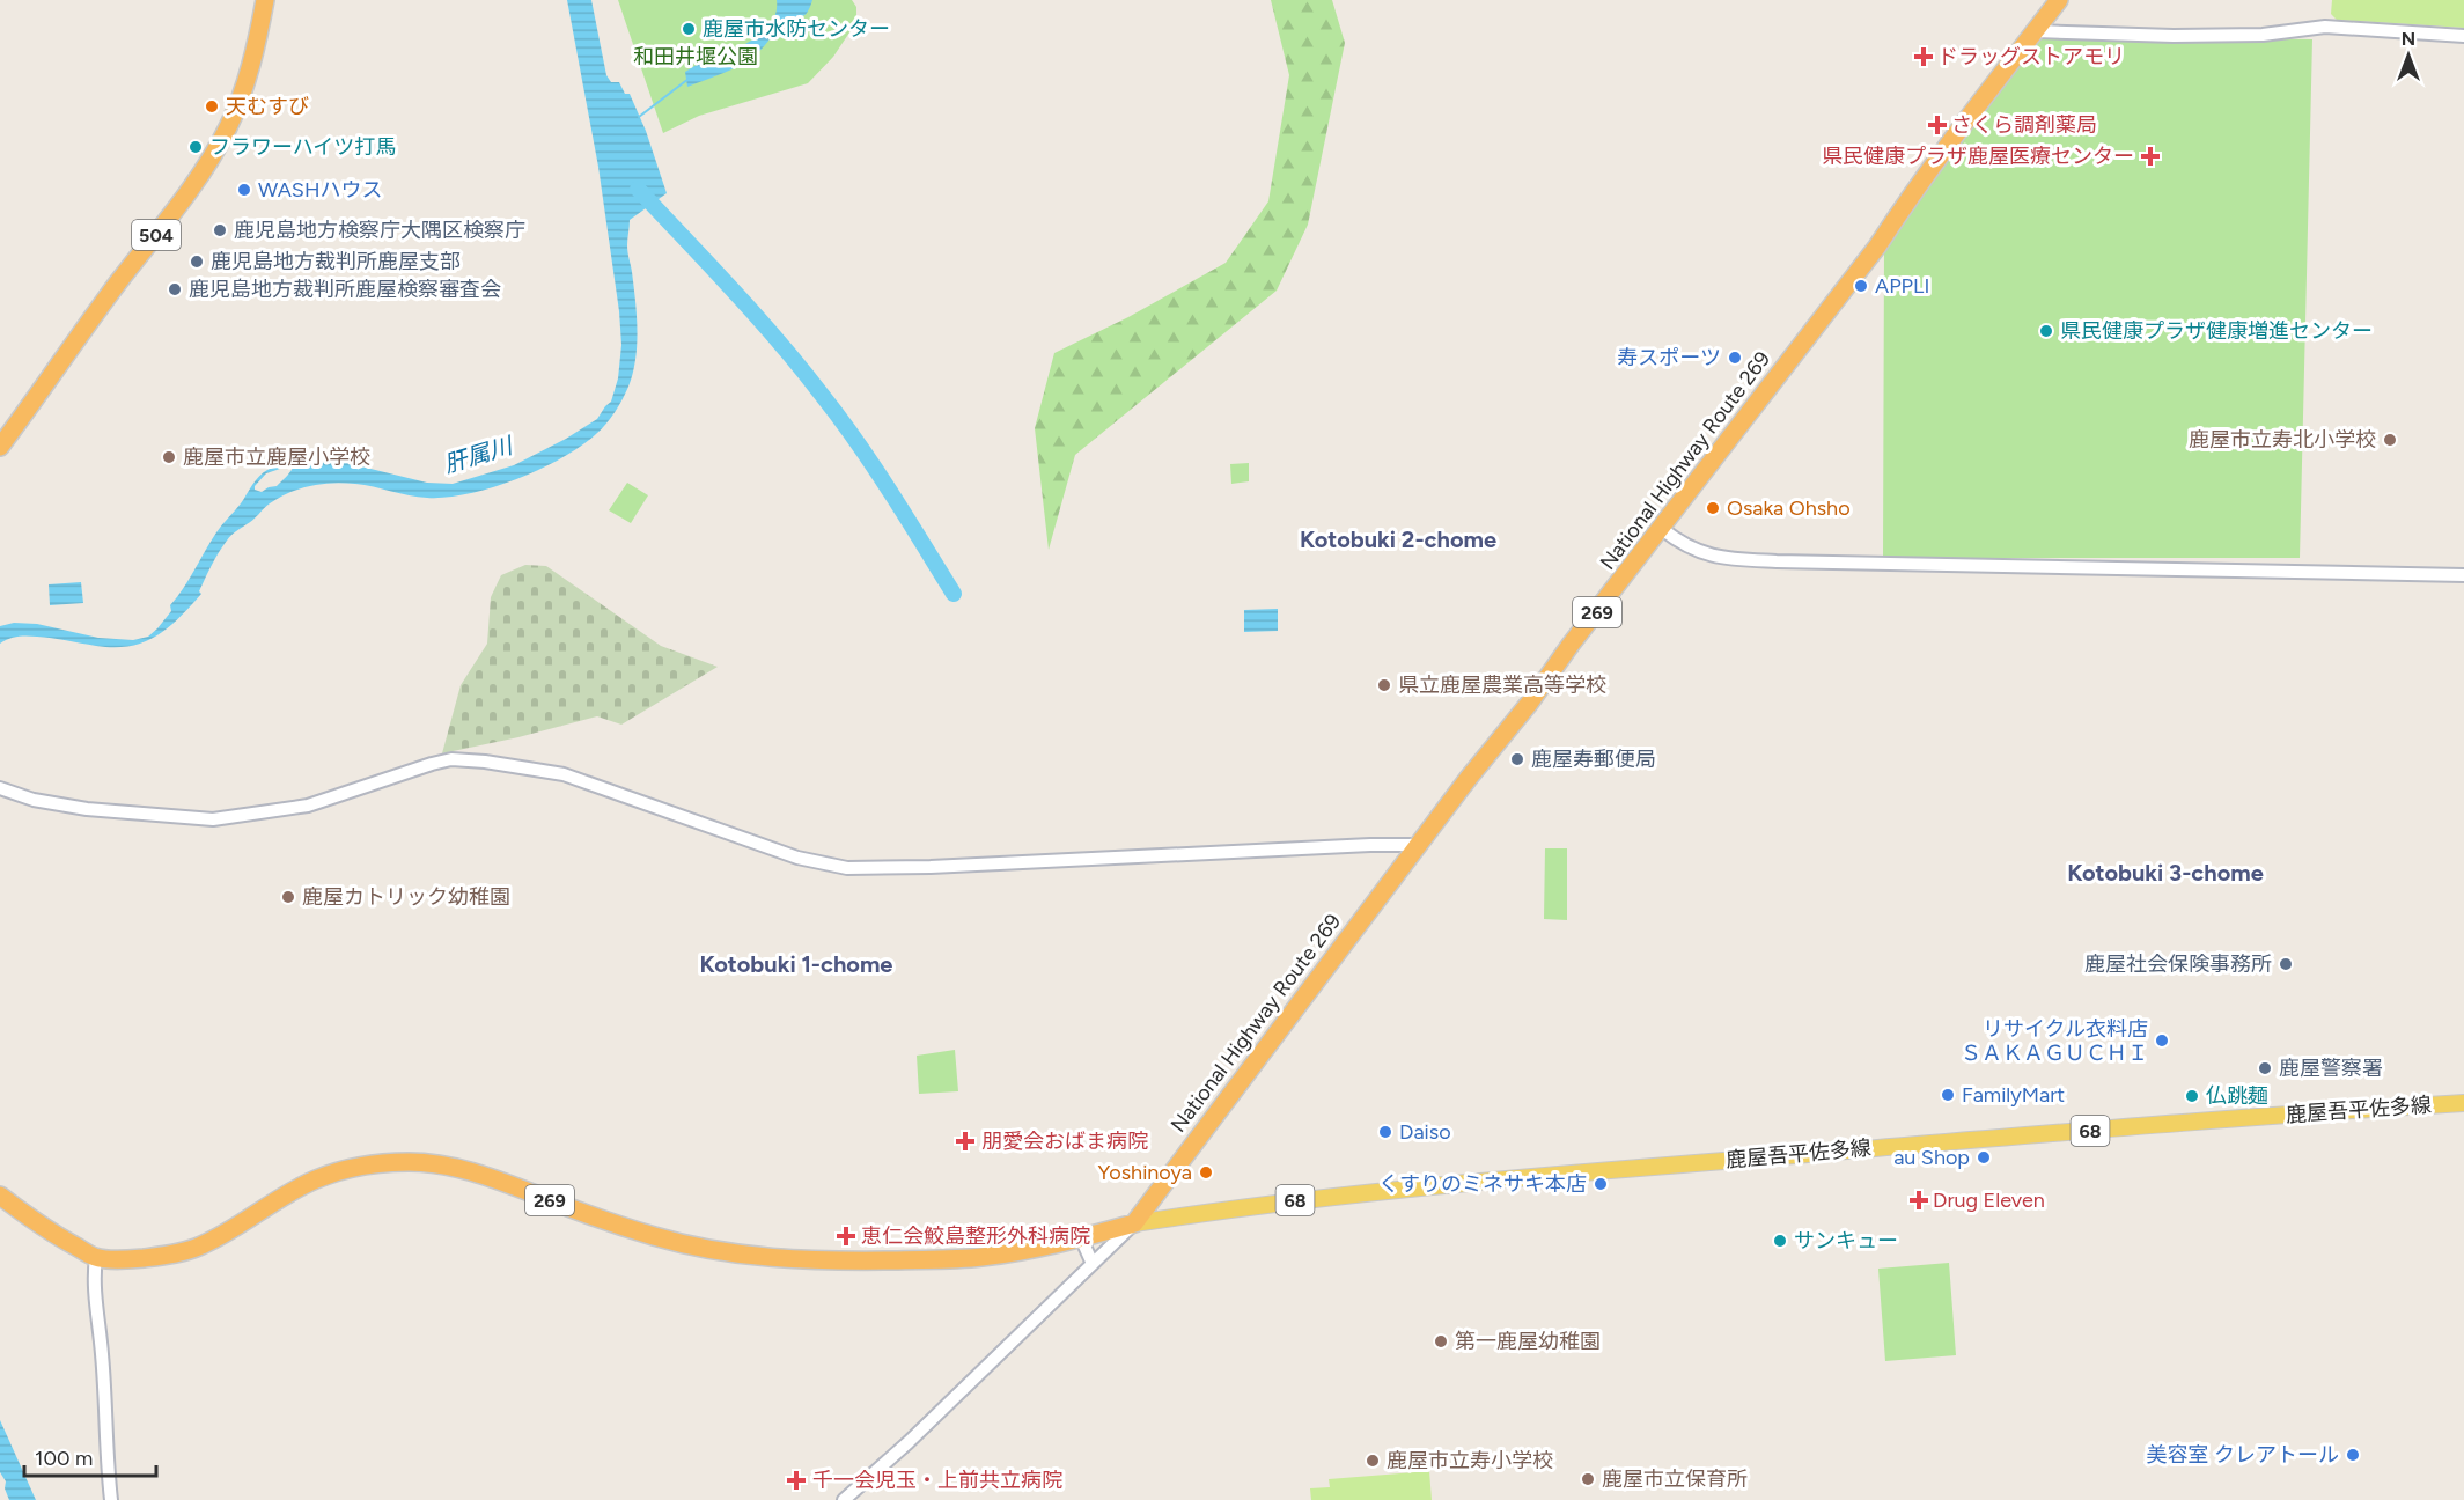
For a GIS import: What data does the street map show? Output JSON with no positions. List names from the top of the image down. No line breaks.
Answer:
{"streets":{"highway":["504","National Highway Route 269","269"],"main road":["鹿屋吾平佐多線","68"]},"crossings":[["National Highway Route 269","269"],["National Highway Route 269","鹿屋吾平佐多線"],["269","鹿屋吾平佐多線"]],"districts":["Kotobuki 2-chome","Kotobuki 3-chome","Kotobuki 1-chome"],"water":["肝属川"],"parks":["和田井堰公園"],"places":{"other":["鹿屋市水防センター","天むすび","フラワーハイツ打馬","WASHハウス","鹿児島地方検察庁大隅区検察庁","鹿児島地方裁判所鹿屋支部","APPLI","鹿児島地方裁判所鹿屋検察審査会","県民健康プラザ健康増進センター","寿スポーツ","鹿屋市立寿北小学校","鹿屋市立鹿屋小学校","Osaka Ohsho","県立鹿屋農業高等学校","鹿屋寿郵便局","鹿屋カトリック幼稚園","鹿屋社会保険事務所","リサイクル衣料店 ＳＡＫＡＧＵＣＨＩ","鹿屋警察署","FamilyMart","仏跳麺","Daiso","au Shop","Yoshinoya","くすりのミネサキ本店","サンキュー","第一鹿屋幼稚園","美容室 クレアトール","鹿屋市立寿小学校","鹿屋市立保育所"],"health":["ドラッグストアモリ","さくら調剤薬局","県民健康プラザ鹿屋医療センター","朋愛会おばま病院","Drug Eleven","恵仁会鮫島整形外科病院","千一会児玉・上前共立病院"]},"scale_bar":"100 m","north":"top"}
